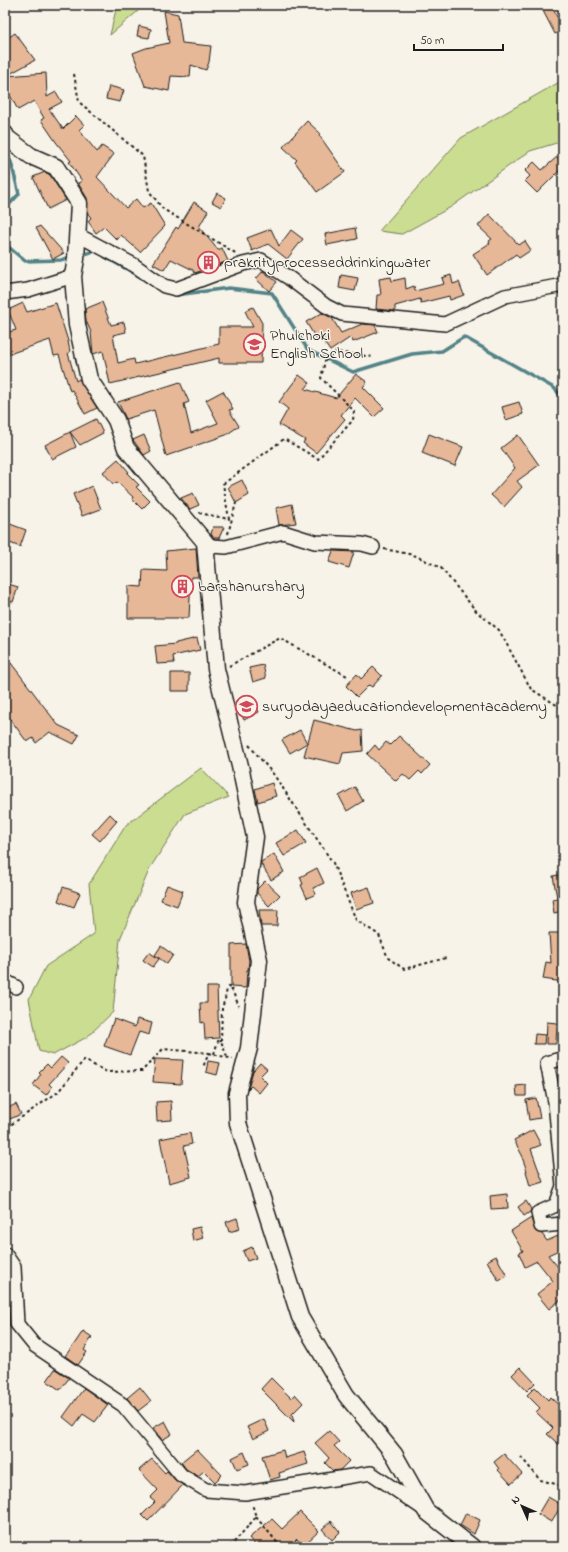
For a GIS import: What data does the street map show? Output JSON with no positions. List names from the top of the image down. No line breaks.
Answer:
{"places":{"building":["prakrityprocesseddrinkingwater","barshanurshary"],"school or university":["Phulchoki English School","suryodayaeducationdevelopmentacademy"]},"scale_bar":"50 m","north":"top left"}
